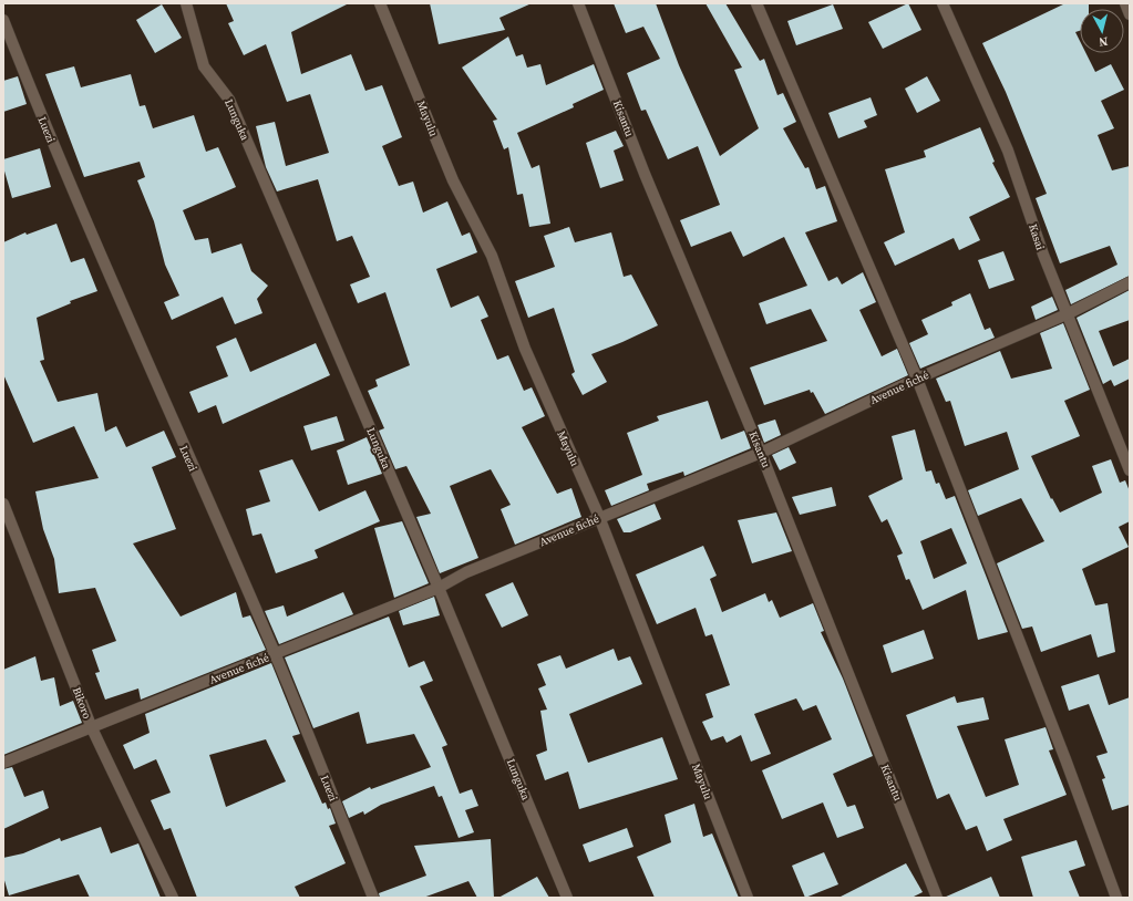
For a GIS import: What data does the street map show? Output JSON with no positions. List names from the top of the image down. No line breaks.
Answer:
{"streets":{"street":["Mayulu","Kisantu","Lunguka","Luezi","Kasai","Avenue fiché","Bikoro"]},"crossings":[["Mayulu","Avenue fiché"],["Kisantu","Avenue fiché"],["Lunguka","Avenue fiché"],["Luezi","Avenue fiché"],["Kasai","Avenue fiché"],["Avenue fiché","Bikoro"]],"north":"bottom"}
